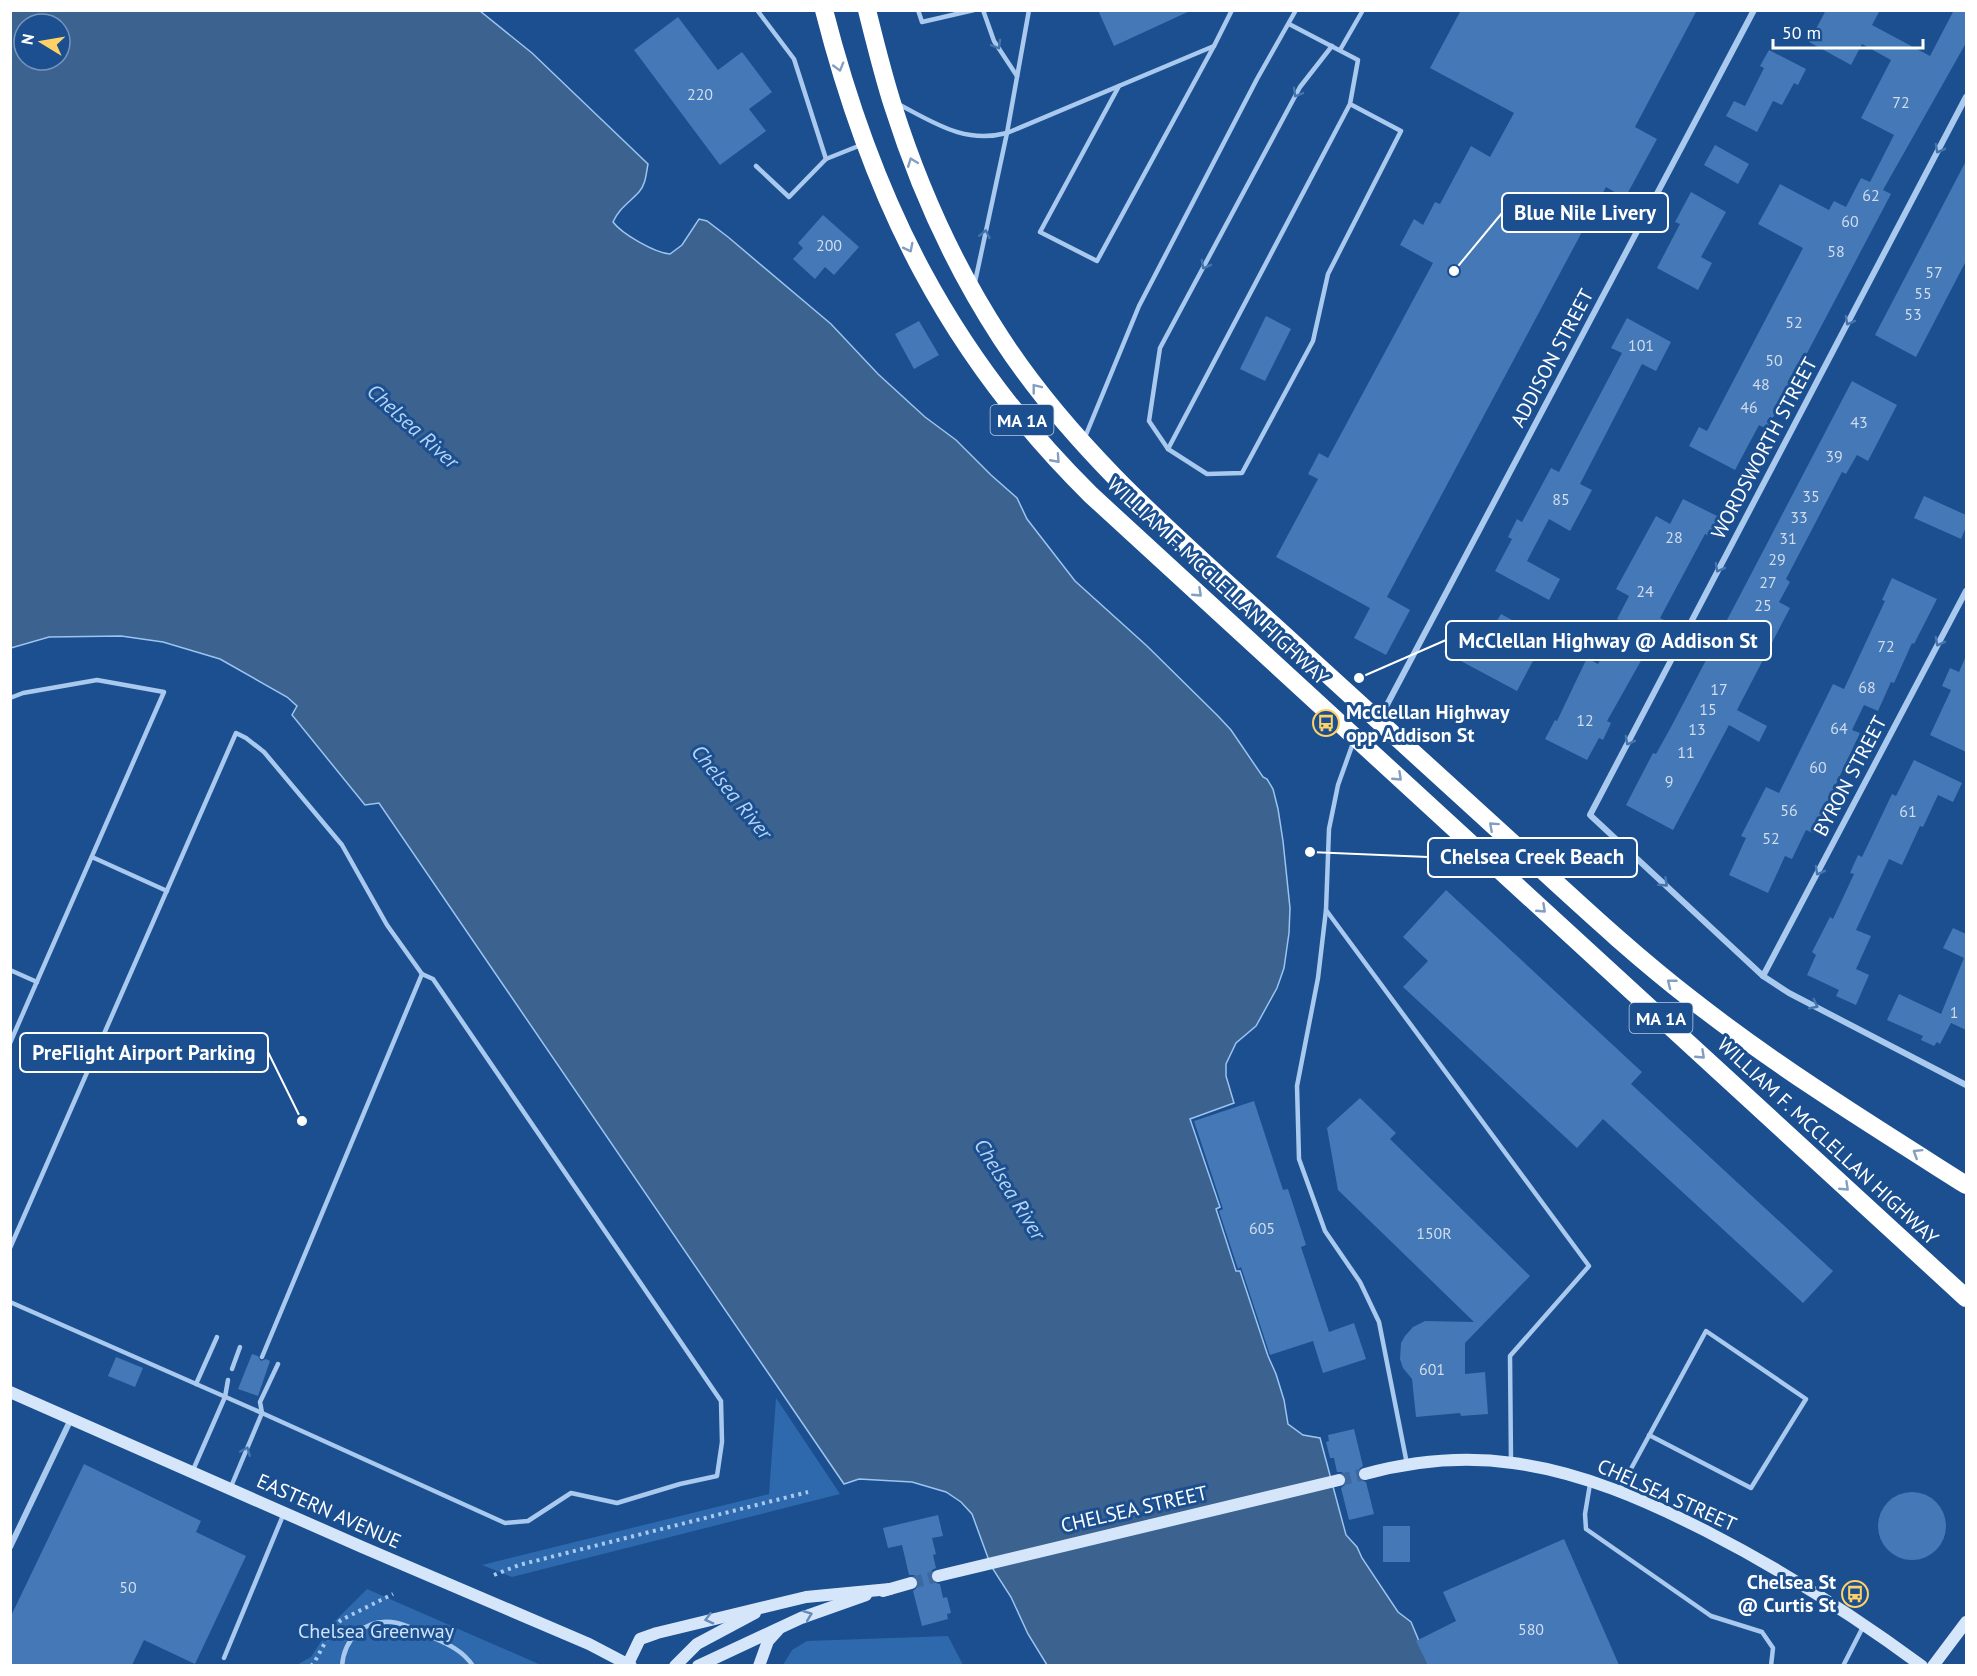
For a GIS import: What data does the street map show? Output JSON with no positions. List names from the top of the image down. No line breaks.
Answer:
{"streets":{"highway":["MA 1A","WILLIAM F. MCCLELLAN HIGHWAY"],"main road":["CHELSEA STREET","EASTERN AVENUE"],"street":["ADDISON STREET","WORDSWORTH STREET","BYRON STREET"]},"crossings":[["ADDISON STREET","WILLIAM F. MCCLELLAN HIGHWAY"],["WORDSWORTH STREET","BYRON STREET"]],"one_way":["WORDSWORTH STREET","BYRON STREET"],"water":["Chelsea River"],"parks":["Chelsea Greenway"],"places":{"other":["Blue Nile Livery","McClellan Highway @ Addison St","Chelsea Creek Beach","PreFlight Airport Parking"],"bus stop":["McClellan Highway opp Addison St","Chelsea St @ Curtis St"]},"house_numbers":["220","72","62","60","200","58","57","55","53","52","101","50","48","46","43","39","35","85","33","28","31","29","27","24","25","72","68","17","15","12","64","13","11","60","9","56","61","52","1","605","150R","601","50","580"],"scale_bar":"50 m","north":"left"}
